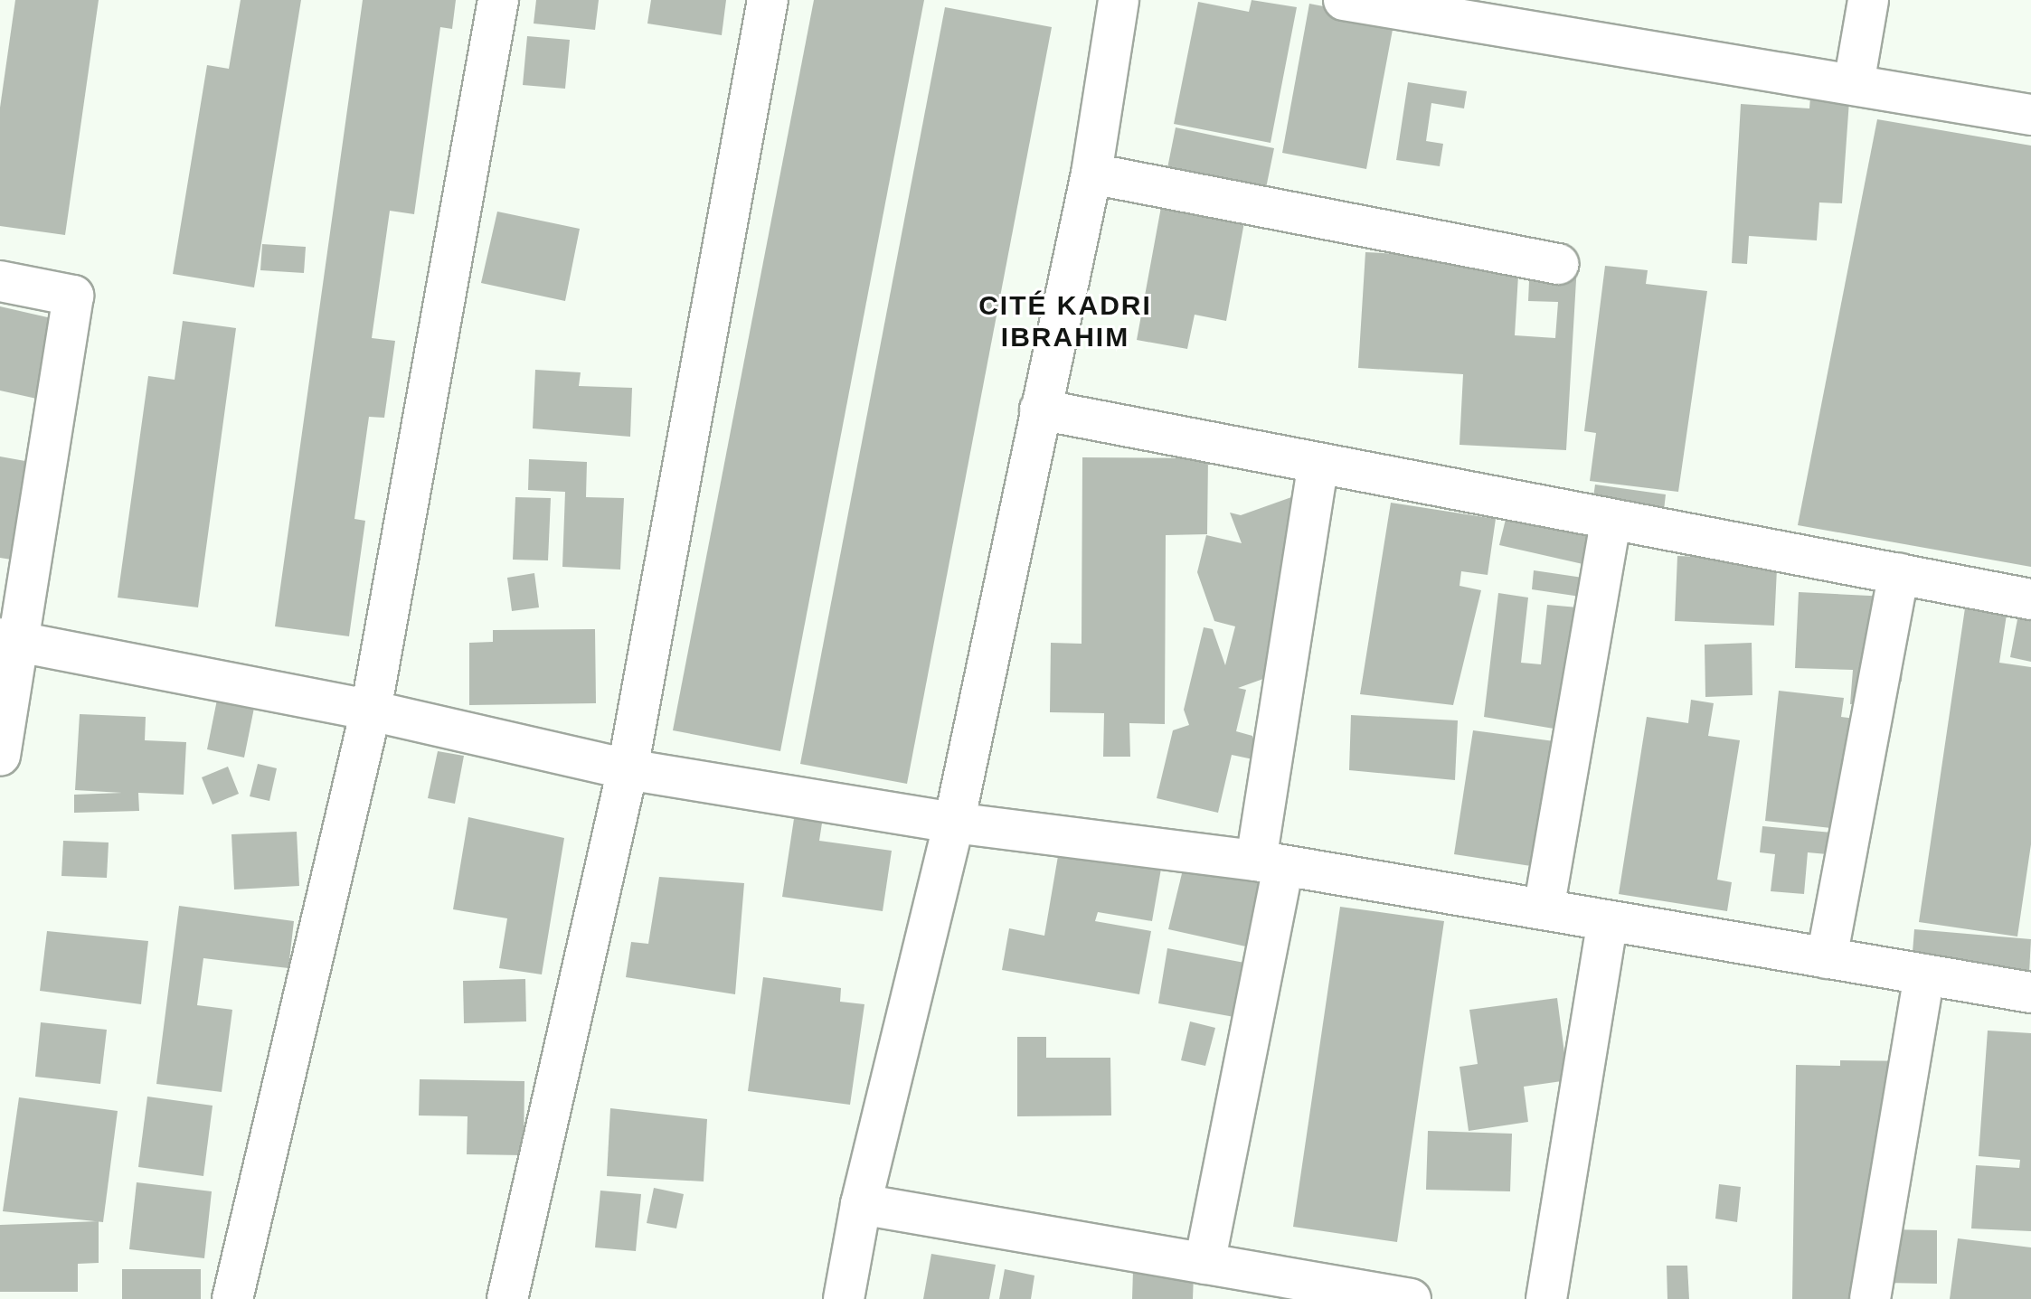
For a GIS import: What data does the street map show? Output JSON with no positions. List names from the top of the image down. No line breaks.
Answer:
{"districts":["CITÉ KADRI IBRAHIM"]}
